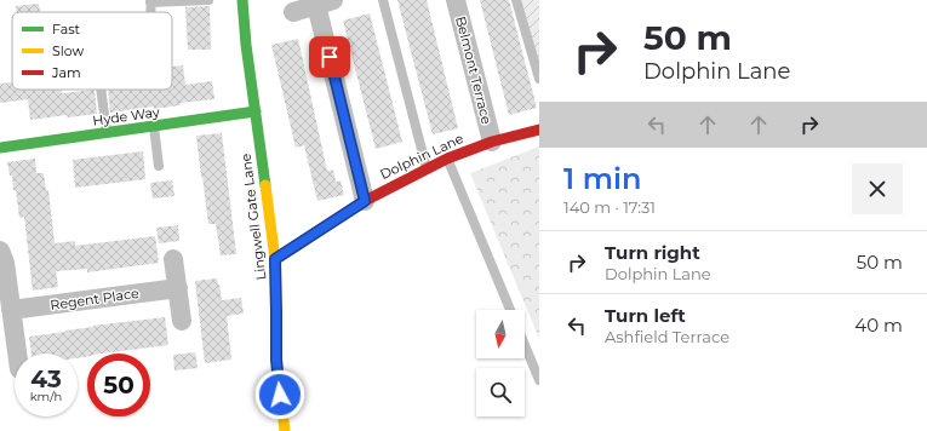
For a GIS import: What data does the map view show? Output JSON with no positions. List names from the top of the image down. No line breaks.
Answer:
{"streets":{"street":["Belmont Terrace","Hyde Way","Dolphin Lane","Lingwell Gate Lane","Regent Place"]},"crossings":[["Belmont Terrace","Dolphin Lane"],["Hyde Way","Lingwell Gate Lane"],["Dolphin Lane","Lingwell Gate Lane"]],"legend":["Fast","Slow","Jam"],"north":"bottom","page":{"turn":["50 m","Dolphin Lane"],"heading":["1 min","140 m · 17:31"],"list":[{"name":"Turn right","note":"Dolphin Lane","value":"50 m"},{"name":"Turn left","note":"Ashfield Terrace","value":"40 m"}],"speed":"43 km/h","limit":"50"}}
